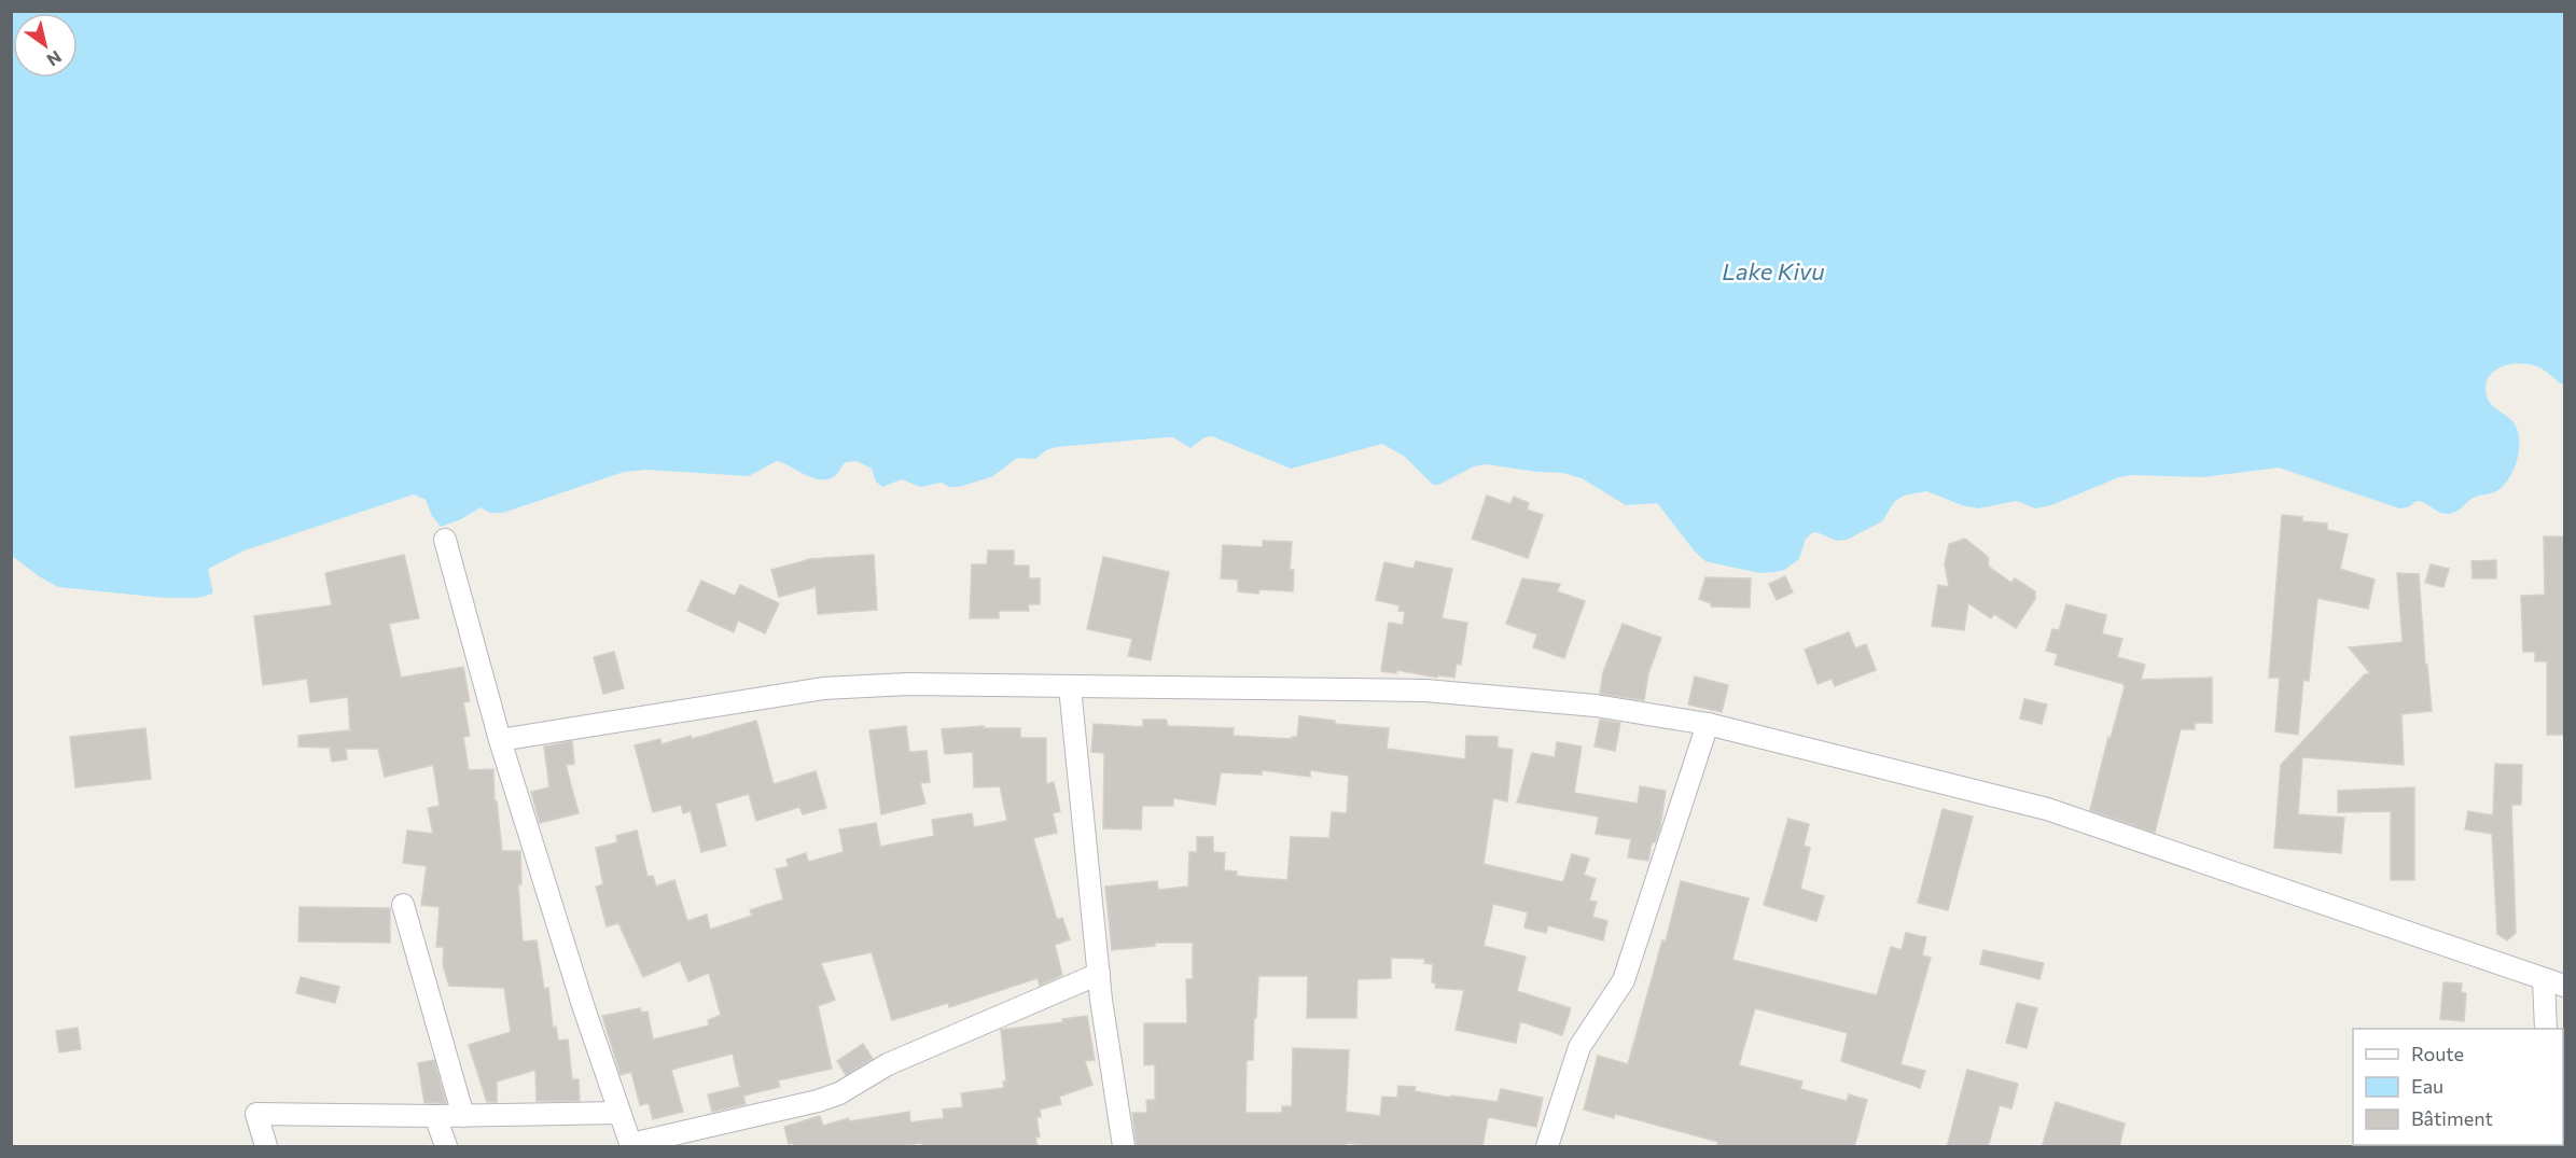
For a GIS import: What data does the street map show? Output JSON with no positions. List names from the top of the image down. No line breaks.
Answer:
{"water":["Lake Kivu"],"legend":["Route","Eau","Bâtiment"],"north":"bottom right"}
